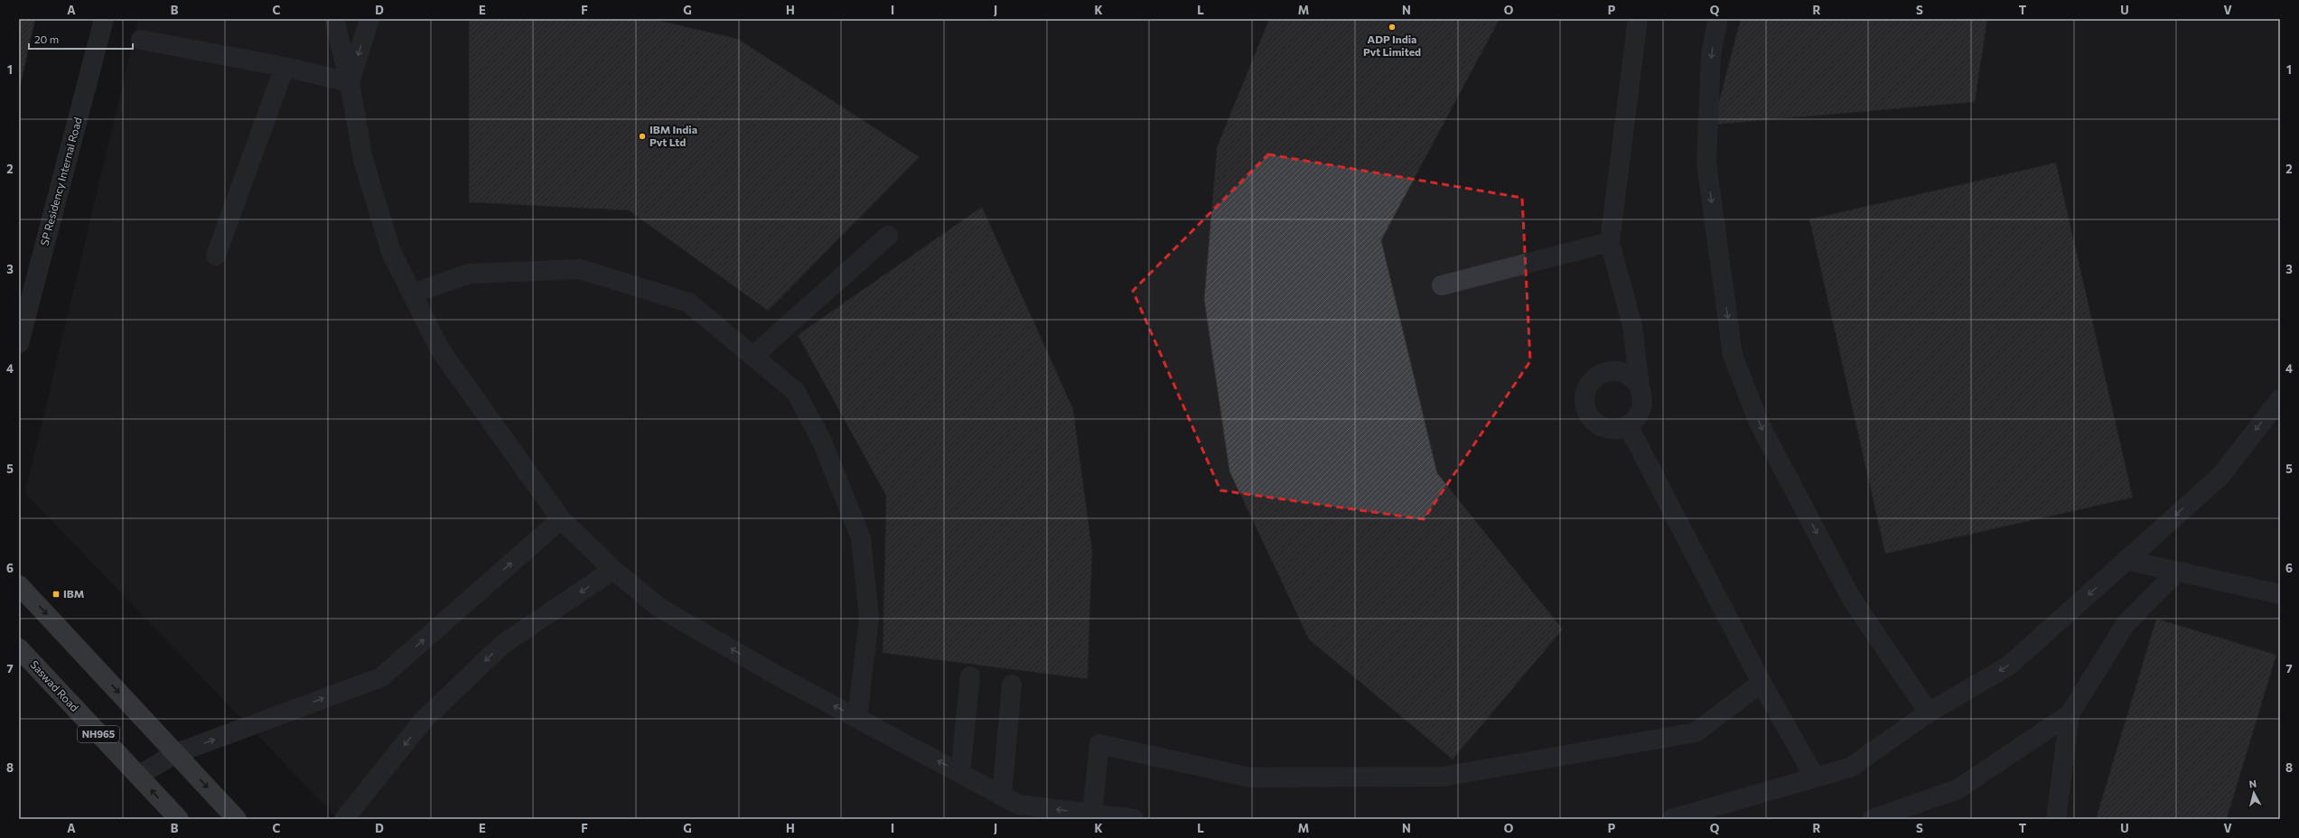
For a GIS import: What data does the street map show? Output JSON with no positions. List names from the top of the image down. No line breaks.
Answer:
{"streets":{"highway":["Saswad Road","NH965"],"lane":["SP Residency Internal Road"]},"places":{"other":["ADP India Pvt Limited","IBM India Pvt Ltd"],"transit":["IBM"]},"scale_bar":"20 m","north":"top","grid":{"columns":["A","B","C","D","E","F","G","H","I","J","K","L","M","N","O","P","Q","R","S","T","U","V"],"rows":["1","2","3","4","5","6","7","8"]}}
